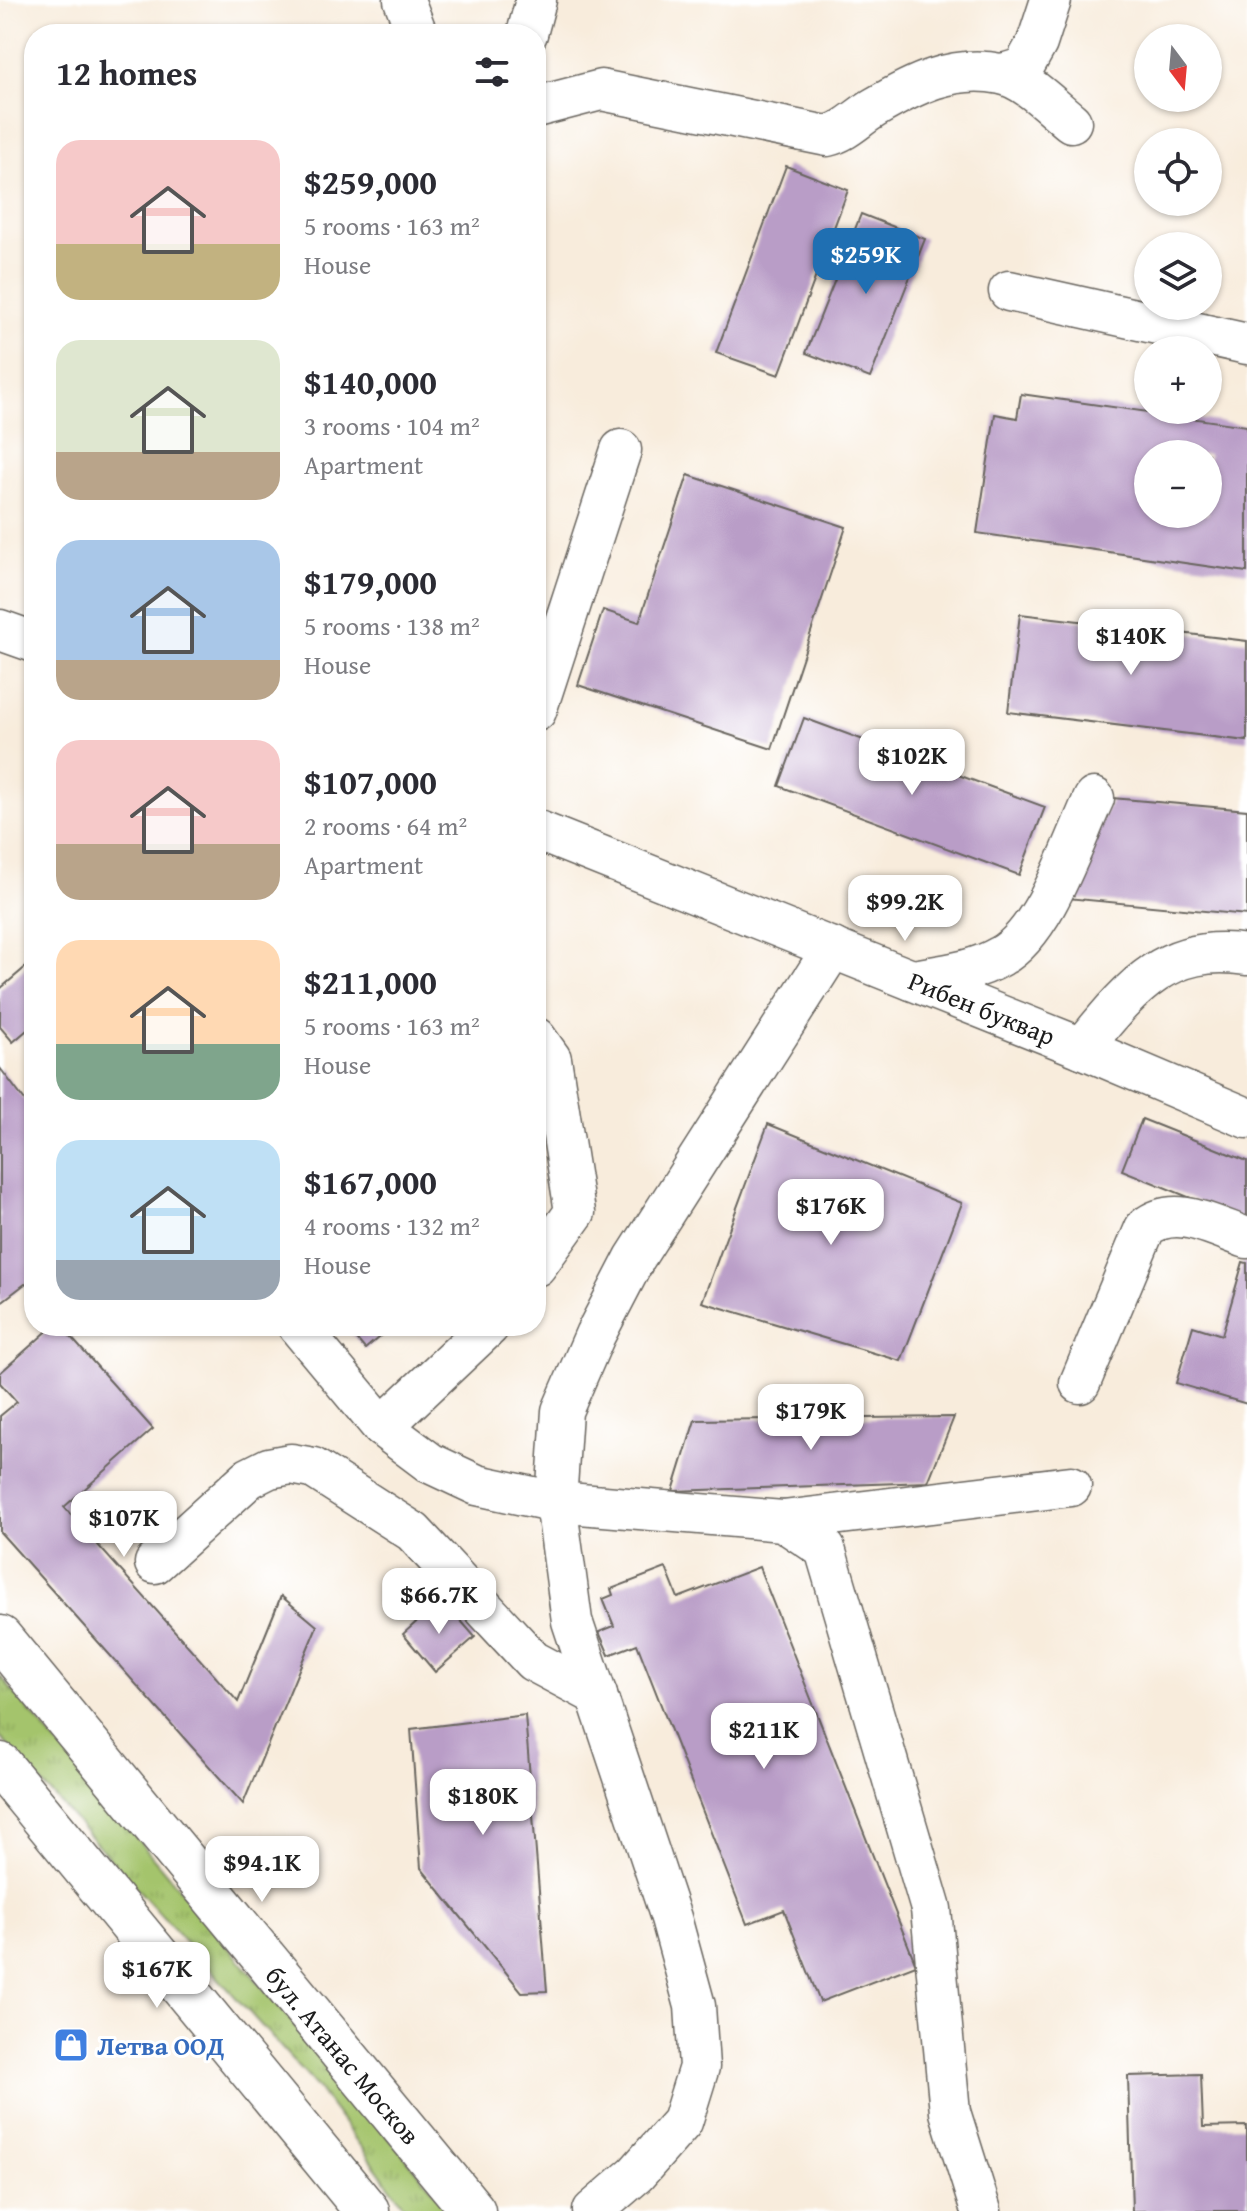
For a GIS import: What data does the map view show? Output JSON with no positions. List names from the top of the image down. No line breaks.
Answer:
{"streets":{"main road":["бул. Атанас Москов"],"street":["Рибен буквар"]},"places":{"shop":["Летва ООД"]},"north":"bottom","page":{"map_buttons":["+","−"],"heading":"12 homes","list":[{"name":"$259,000","note":"5 rooms · 163 m² · House"},{"name":"$140,000","note":"3 rooms · 104 m² · Apartment"},{"name":"$179,000","note":"5 rooms · 138 m² · House"},{"name":"$107,000","note":"2 rooms · 64 m² · Apartment"},{"name":"$211,000","note":"5 rooms · 163 m² · House"},{"name":"$167,000","note":"4 rooms · 132 m² · House"}],"price":["$259K","$140K","$102K","$99.2K","$176K","$179K","$107K","$66.7K","$211K","$180K","$94.1K","$167K"]}}
